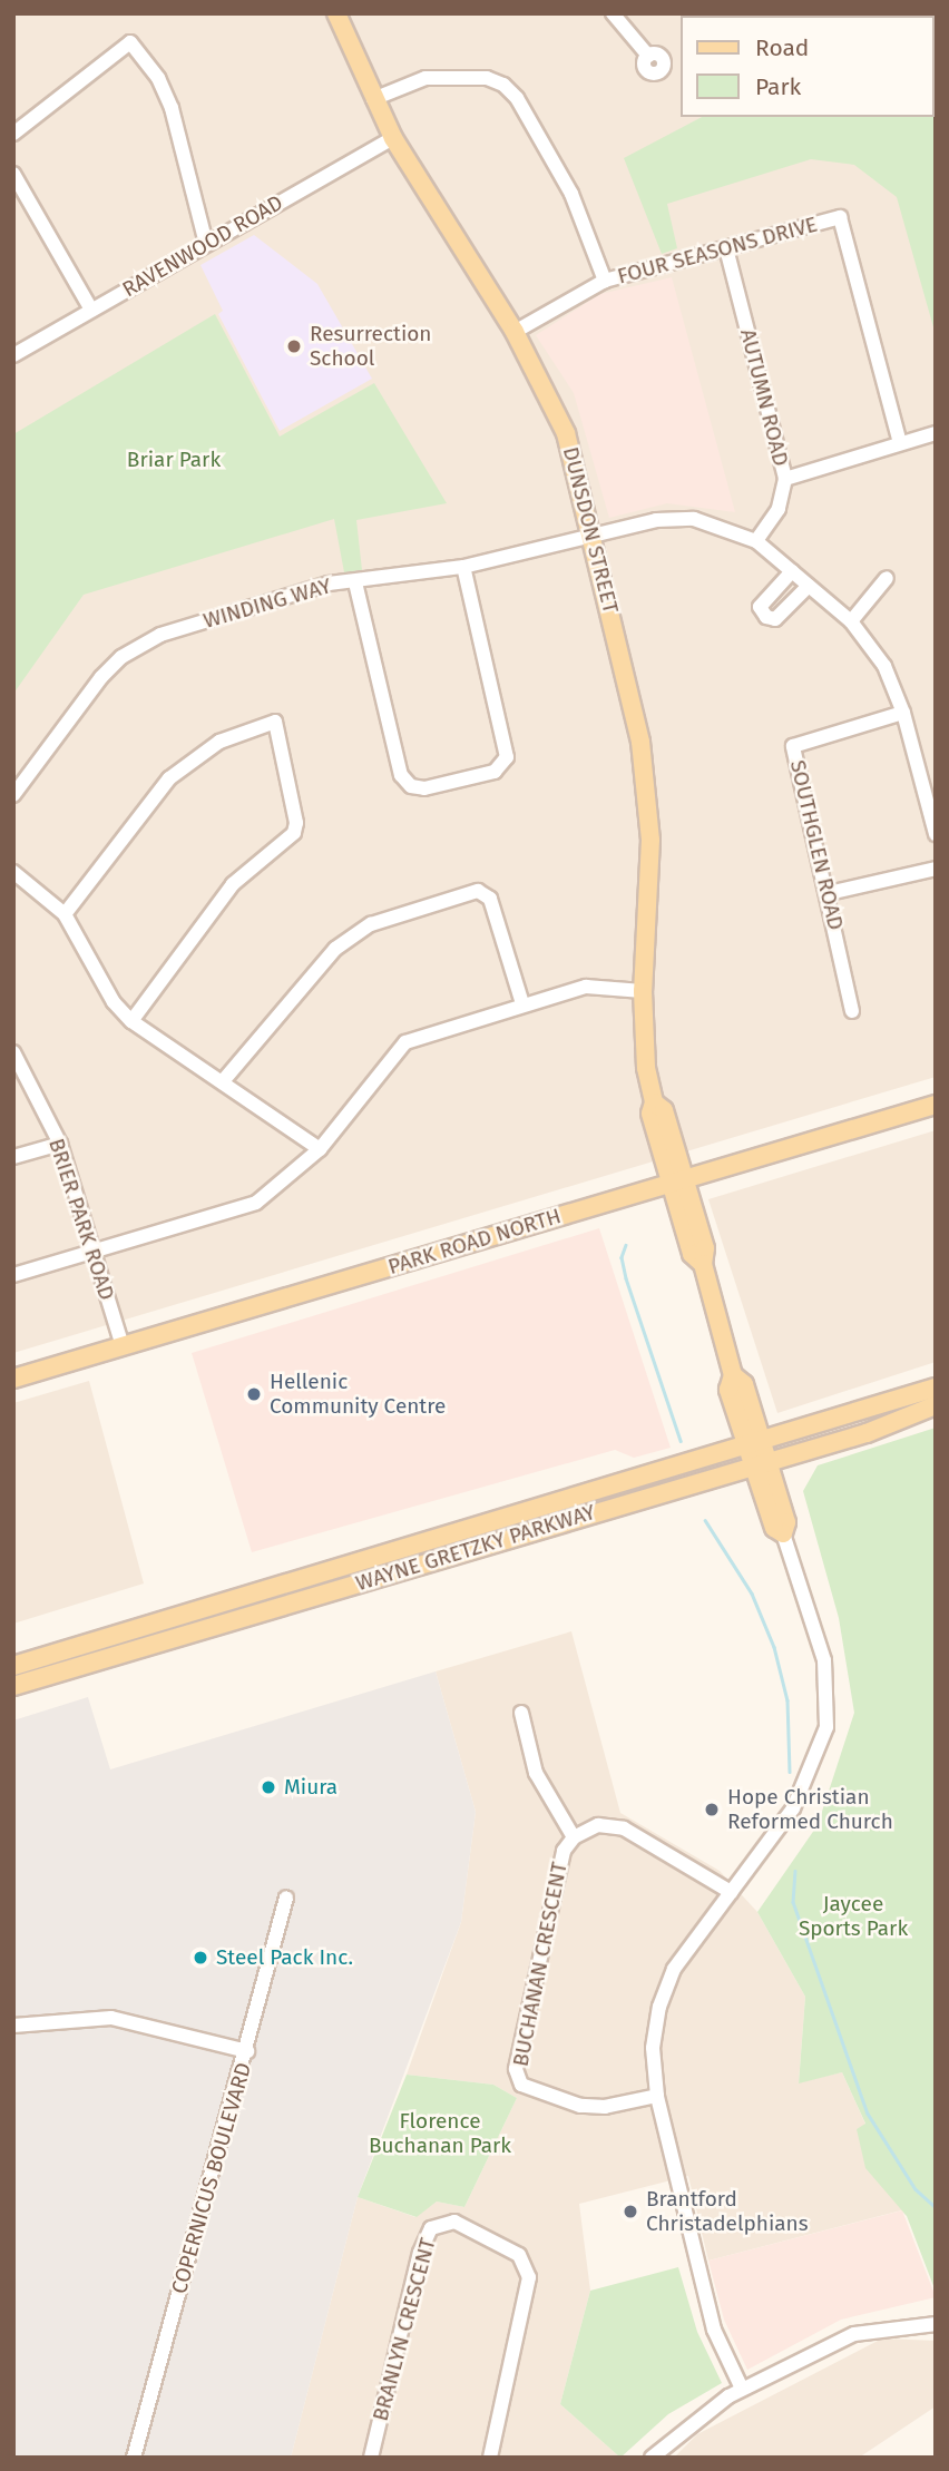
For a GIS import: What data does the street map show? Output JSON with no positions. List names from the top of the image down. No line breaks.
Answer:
{"streets":{"main road":["DUNSDON STREET","PARK ROAD NORTH","WAYNE GRETZKY PARKWAY"],"street":["RAVENWOOD ROAD","FOUR SEASONS DRIVE","AUTUMN ROAD","WINDING WAY","SOUTHGLEN ROAD","BRIER PARK ROAD","BUCHANAN CRESCENT","COPERNICUS BOULEVARD","BRANLYN CRESCENT"]},"crossings":[["RAVENWOOD ROAD","DUNSDON STREET"],["FOUR SEASONS DRIVE","AUTUMN ROAD"],["FOUR SEASONS DRIVE","DUNSDON STREET"],["AUTUMN ROAD","WINDING WAY"],["DUNSDON STREET","WINDING WAY"],["DUNSDON STREET","PARK ROAD NORTH"],["DUNSDON STREET","WAYNE GRETZKY PARKWAY"],["DUNSDON STREET","BUCHANAN CRESCENT"],["BRIER PARK ROAD","PARK ROAD NORTH"]],"parks":["Briar Park","Jaycee Sports Park","Florence Buchanan Park"],"places":["Resurrection School","Hellenic Community Centre","Miura","Hope Christian Reformed Church","Steel Pack Inc.","Brantford Christadelphians"],"legend":["Road","Park"]}
